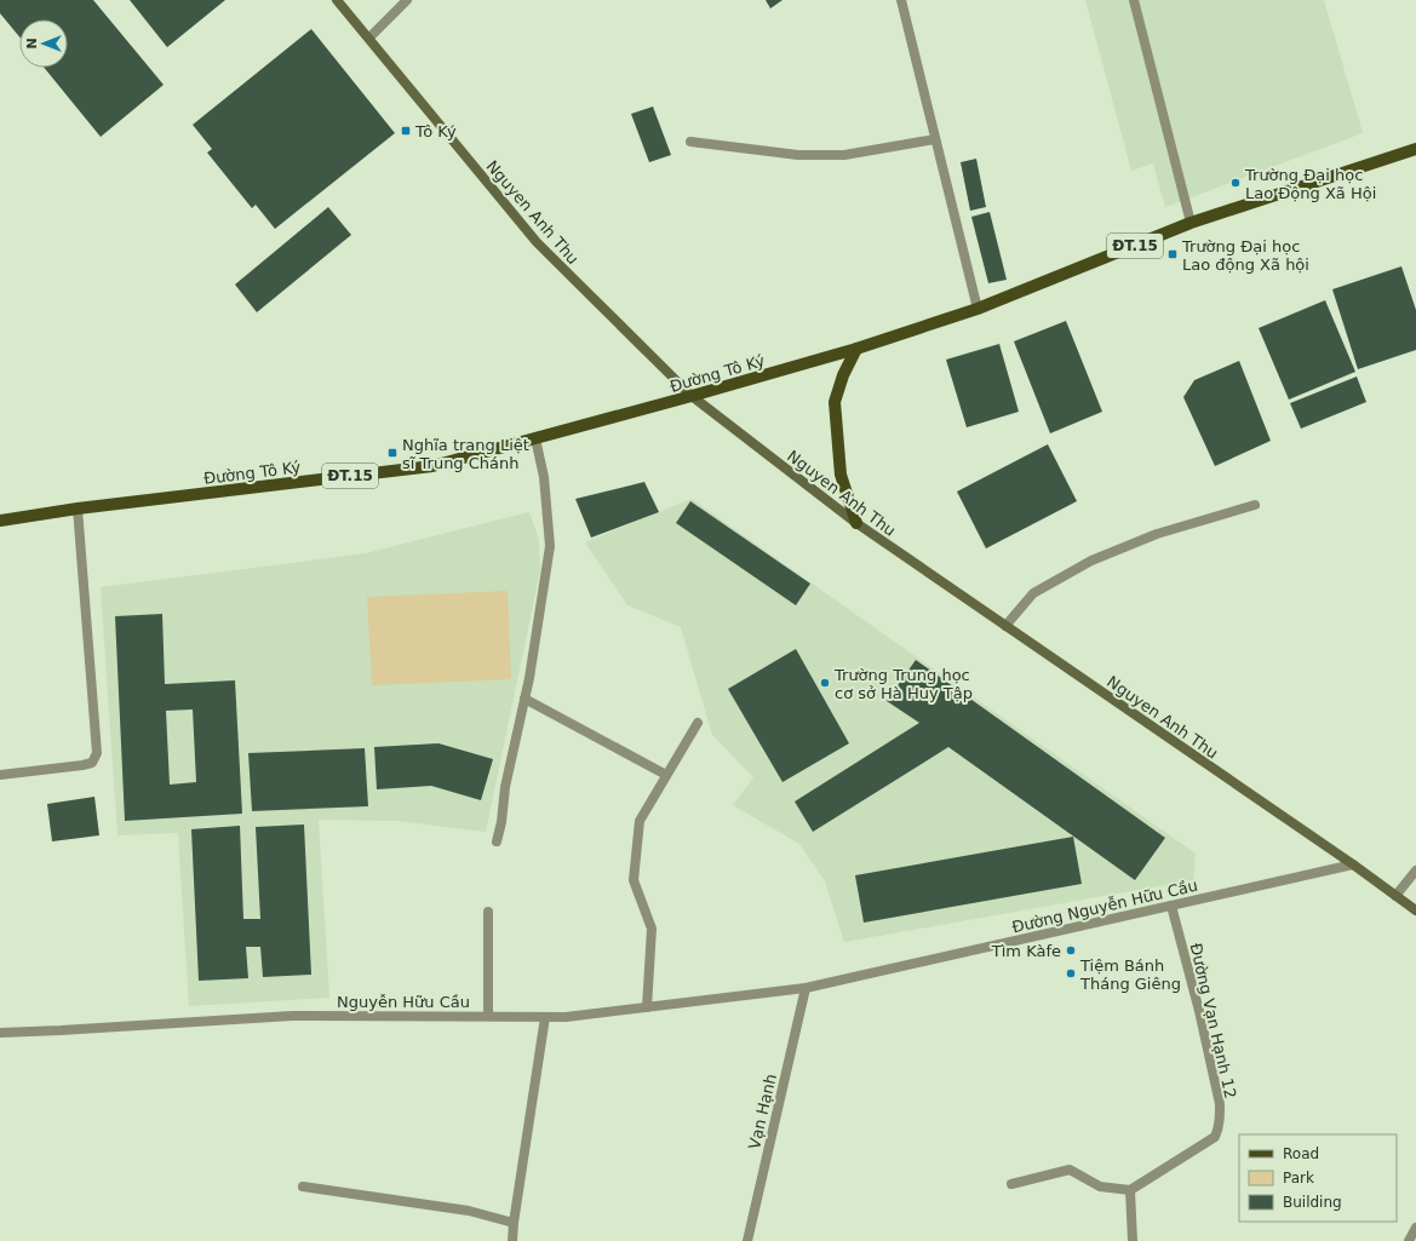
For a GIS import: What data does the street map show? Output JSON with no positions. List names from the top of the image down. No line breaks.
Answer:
{"streets":{"main road":["Nguyen Anh Thu","ĐT.15","Đường Tô Ký"],"street":["Đường Nguyễn Hữu Cầu","Nguyễn Hữu Cầu","Đường Vạn Hạnh 12","Vạn Hạnh"]},"crossings":[["Nguyen Anh Thu","Đường Tô Ký"],["Nguyen Anh Thu","Đường Nguyễn Hữu Cầu"],["Đường Nguyễn Hữu Cầu","Nguyễn Hữu Cầu"],["Đường Nguyễn Hữu Cầu","Đường Vạn Hạnh 12"],["Đường Nguyễn Hữu Cầu","Vạn Hạnh"],["Nguyễn Hữu Cầu","Vạn Hạnh"]],"places":{"transit":["Tô Ký","Trường Đại học Lao động Xã hội","Nghĩa trang Liệt sĩ Trung Chánh"],"other":["Trường Đại học Lao Động Xã Hội","Trường Trung học cơ sở Hà Huy Tập","Tìm Kàfe","Tiệm Bánh Tháng Giêng"]},"legend":["Road","Park","Building"],"north":"left"}
